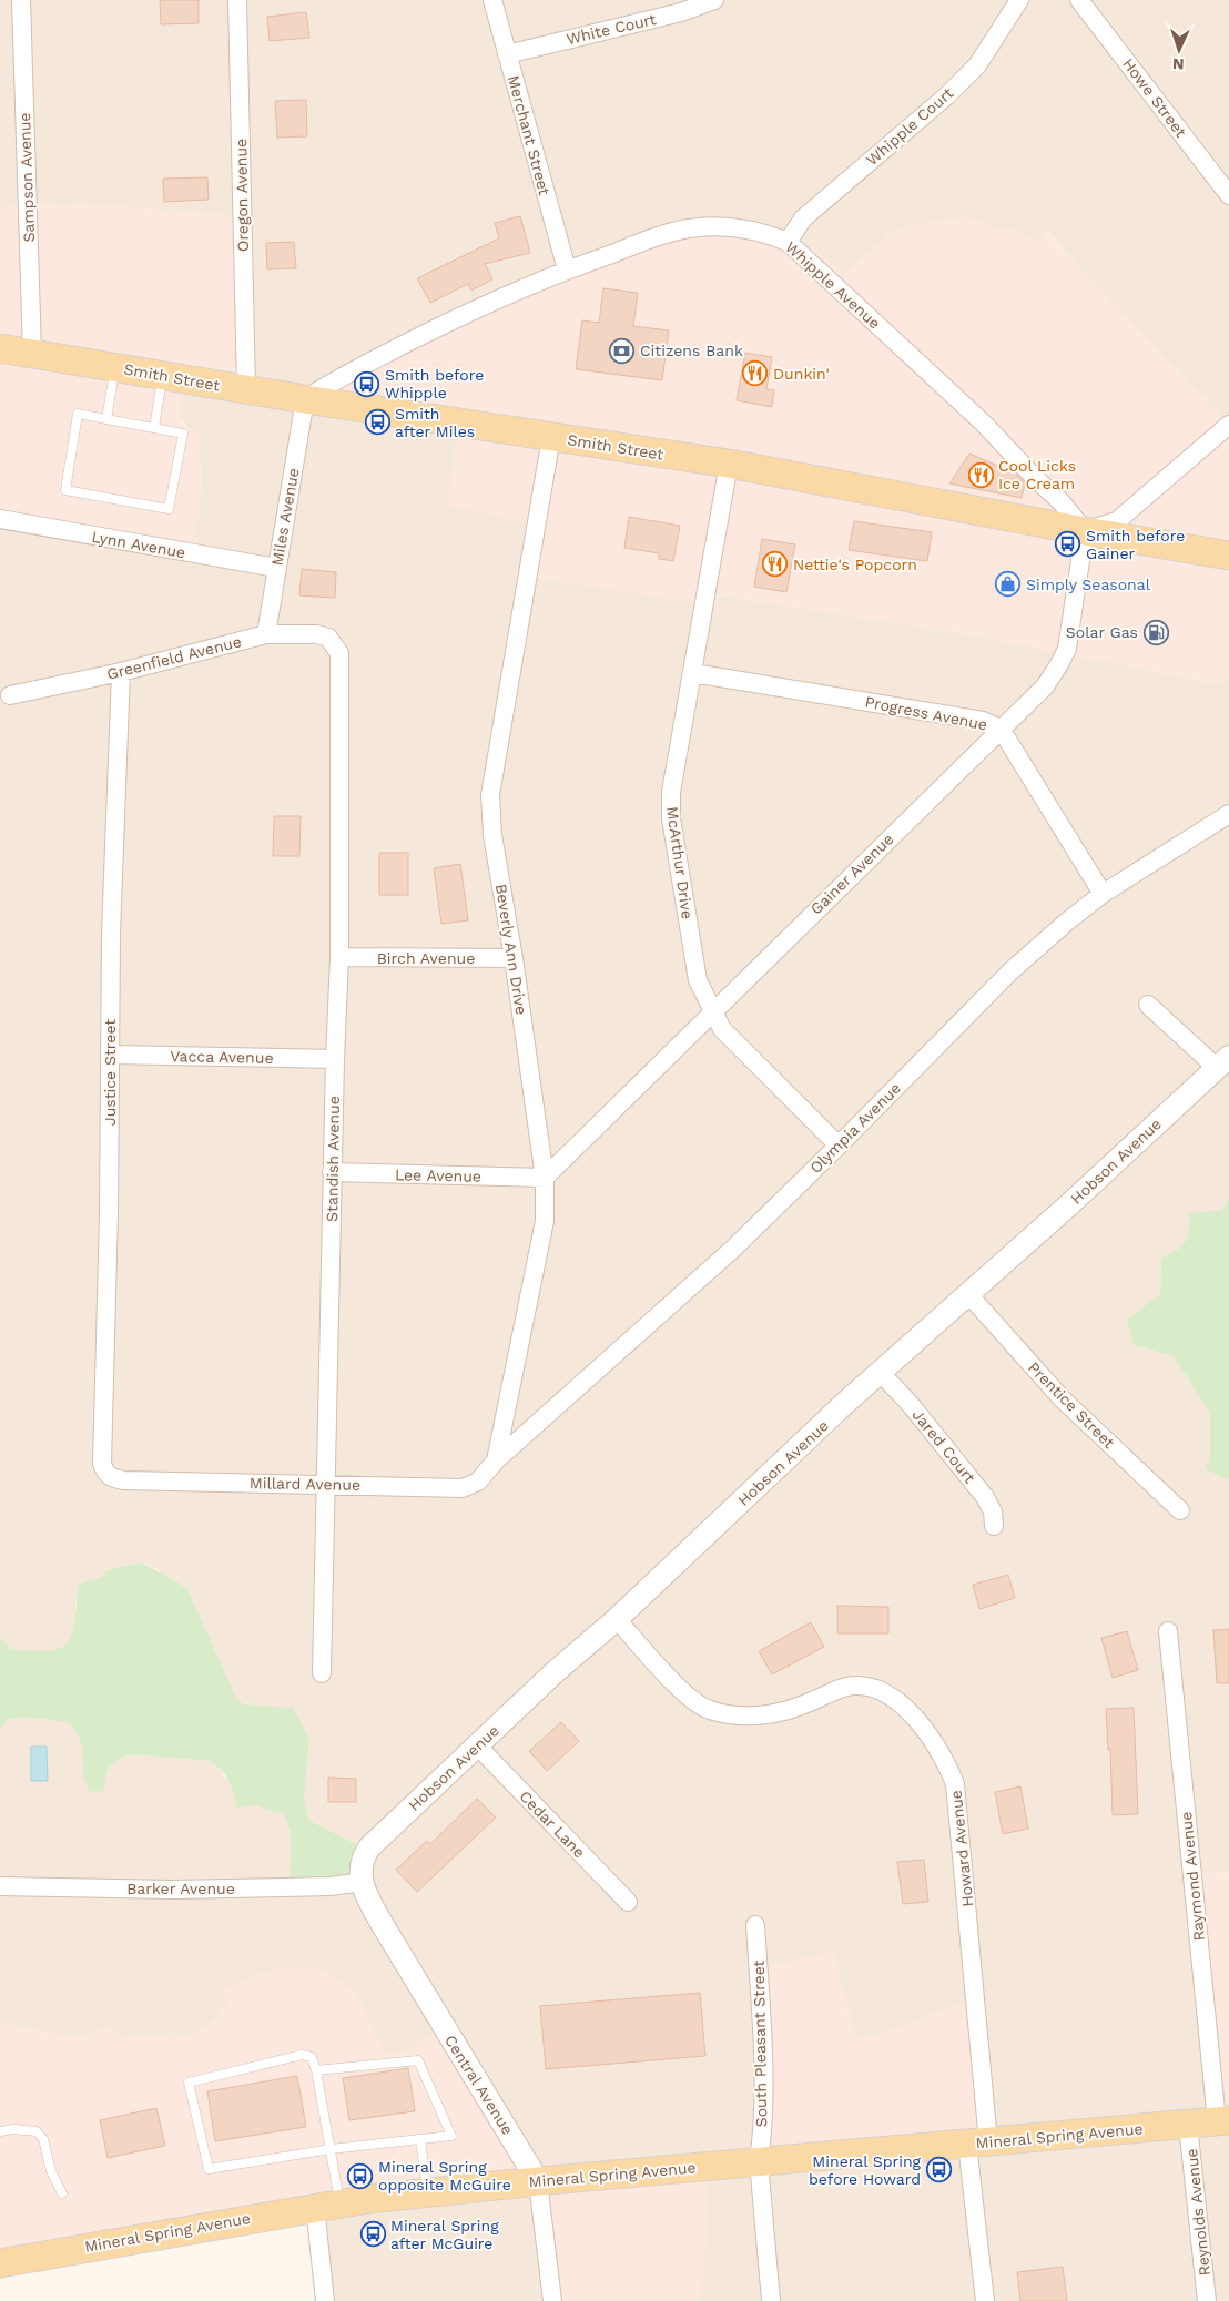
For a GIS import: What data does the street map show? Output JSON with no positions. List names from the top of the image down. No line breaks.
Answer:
{"streets":{"main road":["Smith Street","Mineral Spring Avenue"],"street":["White Court","Howe Street","Whipple Court","Merchant Street","Sampson Avenue","Oregon Avenue","Whipple Avenue","Miles Avenue","Lynn Avenue","Greenfield Avenue","Progress Avenue","McArthur Drive","Gainer Avenue","Beverly Ann Drive","Birch Avenue","Vacca Avenue","Justice Street","Olympia Avenue","Standish Avenue","Hobson Avenue","Lee Avenue","Prentice Street","Jared Court","Millard Avenue","Cedar Lane","Howard Avenue","Raymond Avenue","Barker Avenue","South Pleasant Street","Central Avenue","Reynolds Avenue"]},"crossings":[["White Court","Merchant Street"],["Whipple Court","Whipple Avenue"],["Merchant Street","Whipple Avenue"],["Sampson Avenue","Smith Street"],["Oregon Avenue","Smith Street"],["Whipple Avenue","Smith Street"],["Whipple Avenue","Miles Avenue"],["Whipple Avenue","Gainer Avenue"],["Smith Street","Miles Avenue"],["Smith Street","McArthur Drive"],["Smith Street","Gainer Avenue"],["Smith Street","Beverly Ann Drive"],["Miles Avenue","Lynn Avenue"],["Miles Avenue","Greenfield Avenue"],["Greenfield Avenue","Justice Street"],["Greenfield Avenue","Standish Avenue"],["Progress Avenue","McArthur Drive"],["Progress Avenue","Gainer Avenue"],["Progress Avenue","Olympia Avenue"],["McArthur Drive","Gainer Avenue"],["McArthur Drive","Olympia Avenue"],["Gainer Avenue","Beverly Ann Drive"],["Gainer Avenue","Lee Avenue"],["Beverly Ann Drive","Birch Avenue"],["Beverly Ann Drive","Olympia Avenue"],["Beverly Ann Drive","Lee Avenue"],["Beverly Ann Drive","Millard Avenue"],["Birch Avenue","Standish Avenue"],["Vacca Avenue","Justice Street"],["Vacca Avenue","Standish Avenue"],["Justice Street","Millard Avenue"],["Olympia Avenue","Millard Avenue"],["Standish Avenue","Lee Avenue"],["Standish Avenue","Millard Avenue"],["Hobson Avenue","Prentice Street"],["Hobson Avenue","Jared Court"],["Hobson Avenue","Cedar Lane"],["Hobson Avenue","Howard Avenue"],["Hobson Avenue","Barker Avenue"],["Hobson Avenue","Central Avenue"],["Howard Avenue","Mineral Spring Avenue"],["Raymond Avenue","Mineral Spring Avenue"],["Barker Avenue","Central Avenue"],["South Pleasant Street","Mineral Spring Avenue"],["Central Avenue","Mineral Spring Avenue"],["Mineral Spring Avenue","Reynolds Avenue"]],"places":{"bank":["Citizens Bank"],"restaurant":["Dunkin'","Cool Licks Ice Cream","Nettie's Popcorn"],"bus stop":["Smith before Whipple","Smith after Miles","Smith before Gainer","Mineral Spring before Howard","Mineral Spring opposite McGuire","Mineral Spring after McGuire"],"shop":["Simply Seasonal"],"fuel station":["Solar Gas"]},"north":"bottom"}
